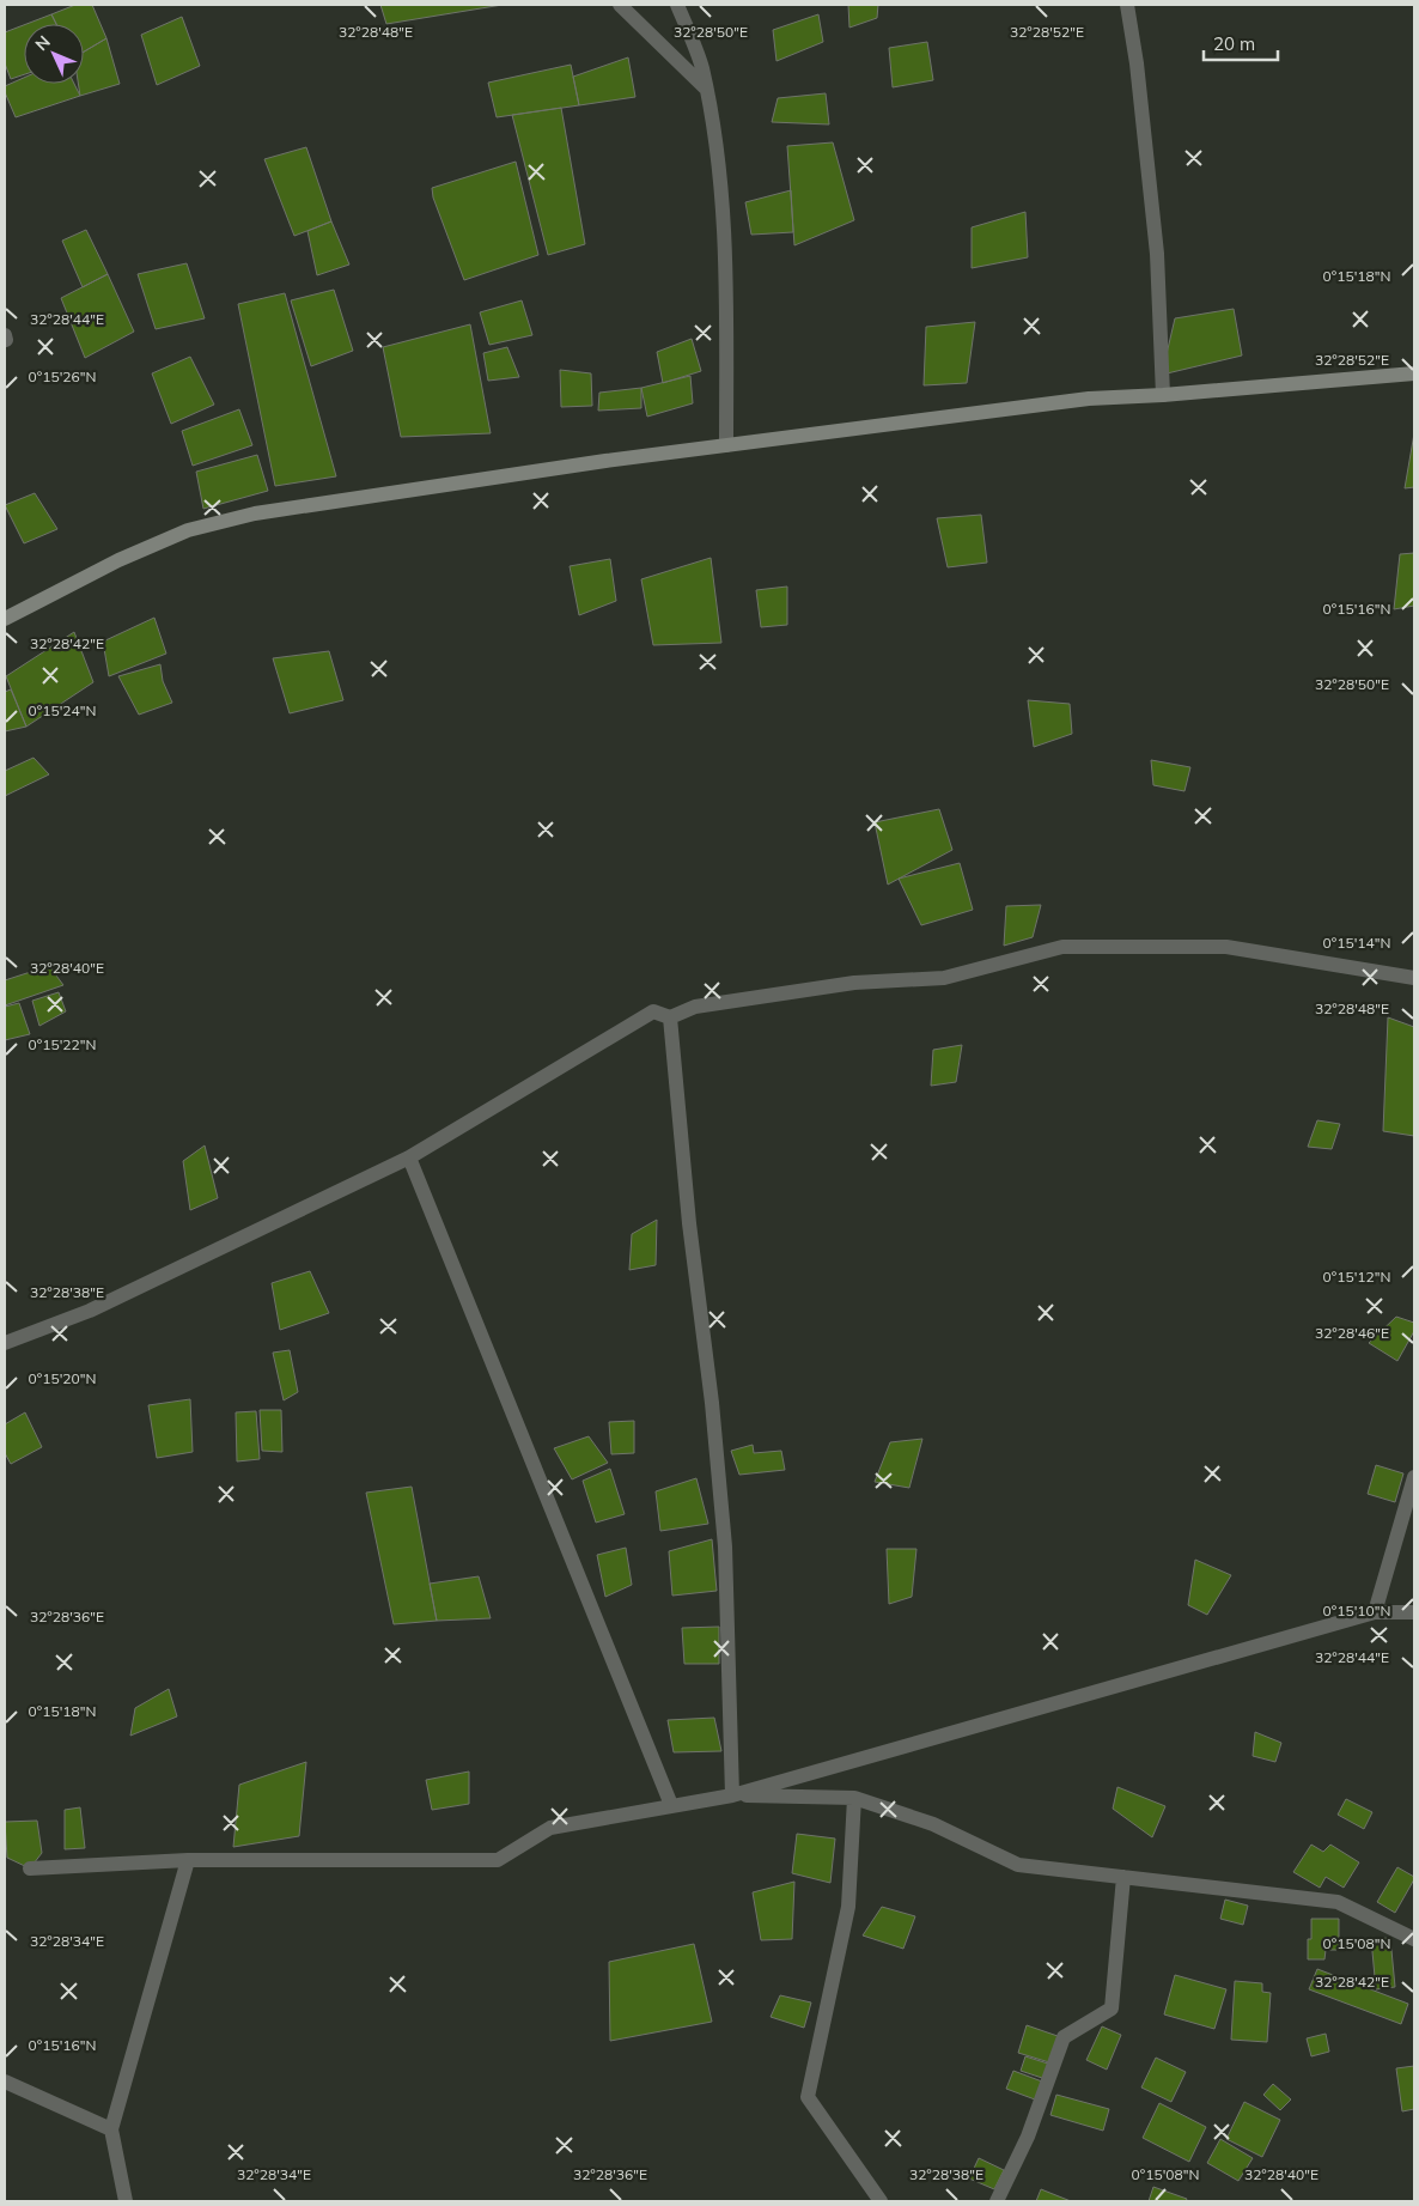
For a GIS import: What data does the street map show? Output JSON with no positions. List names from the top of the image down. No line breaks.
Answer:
{"scale_bar":"20 m","north":"top left","coordinates":["32°28'48\"E","32°28'50\"E","32°28'52\"E","0°15'18\"N","32°28'44\"E","0°15'26\"N","0°15'16\"N","32°28'42\"E","0°15'24\"N","0°15'14\"N","32°28'40\"E","0°15'22\"N","0°15'12\"N","32°28'38\"E","32°28'46\"E","0°15'20\"N","0°15'10\"N","32°28'36\"E","32°28'34\"E","0°15'08\"N"]}
